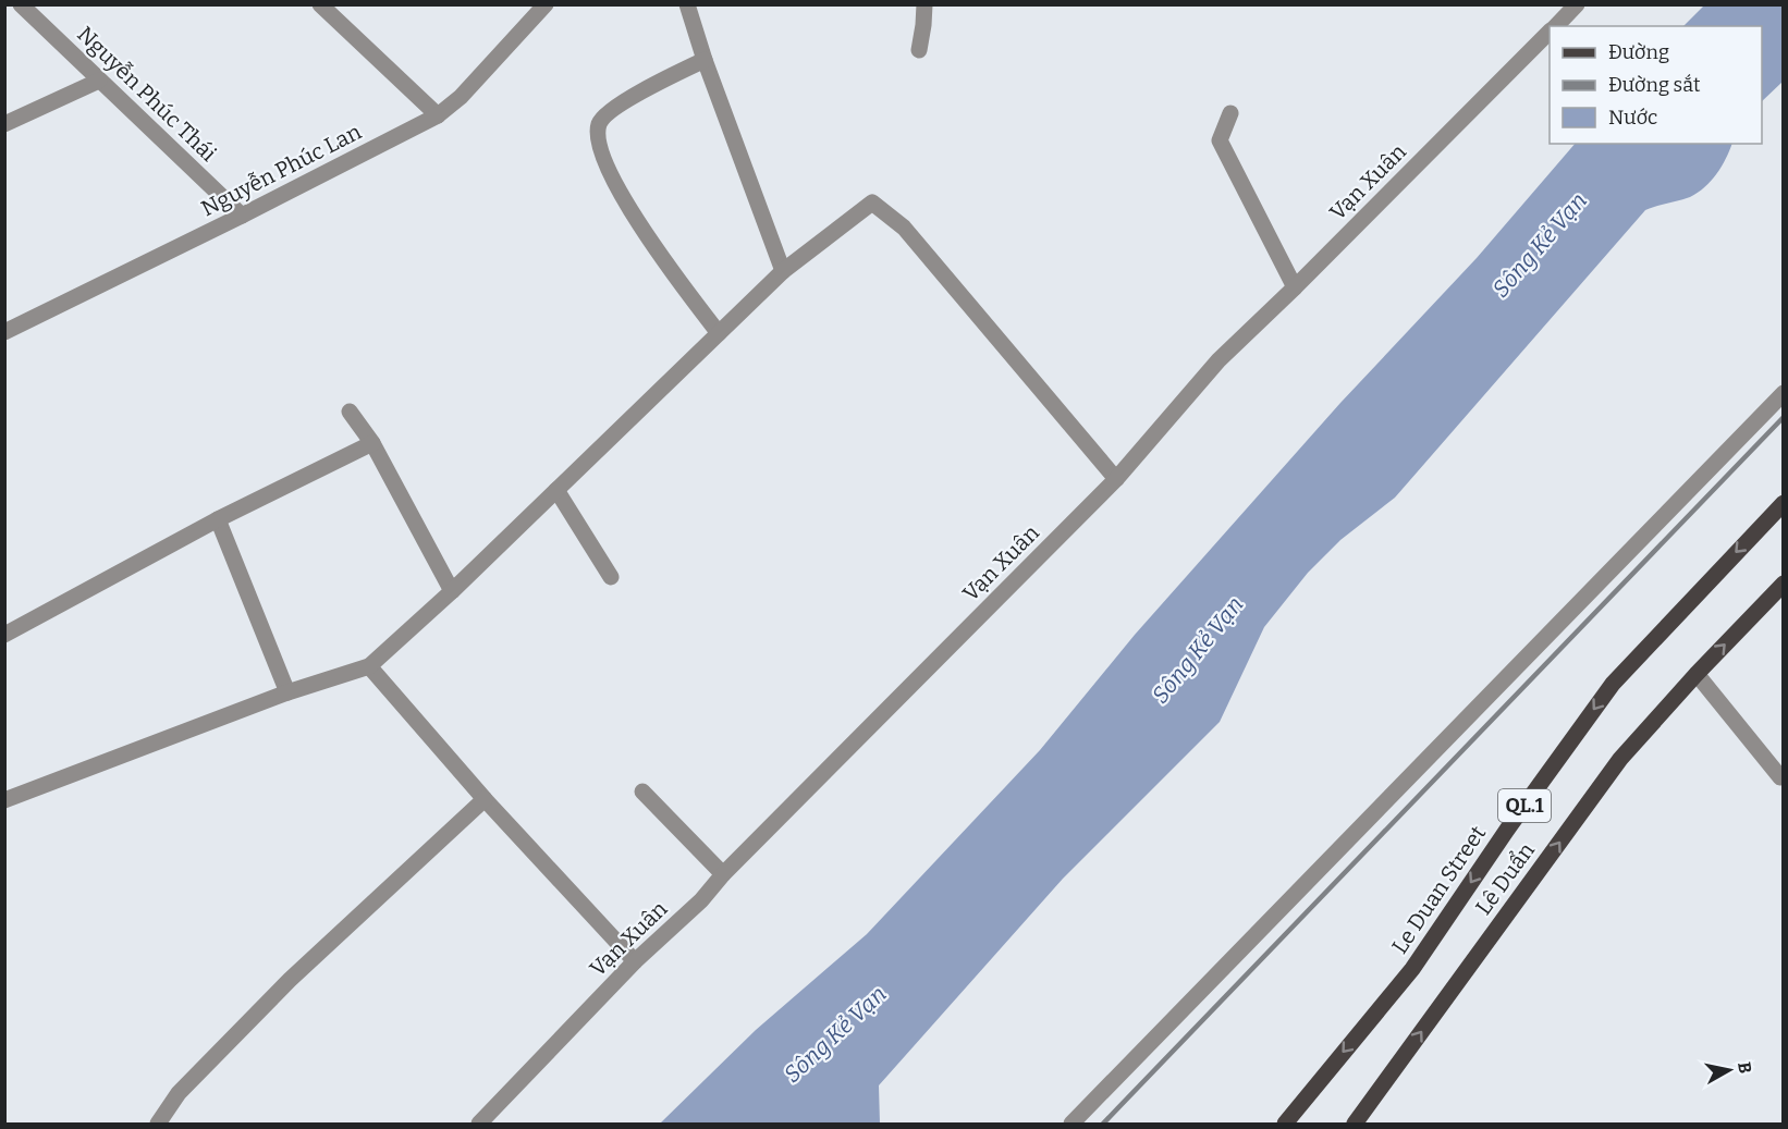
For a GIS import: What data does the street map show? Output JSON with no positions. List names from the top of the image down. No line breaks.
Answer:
{"streets":{"main road":["QL.1","Lê Duẩn","Le Duan Street"],"street":["Nguyễn Phúc Thái","Nguyễn Phúc Lan","Vạn Xuân"]},"crossings":[["Nguyễn Phúc Thái","Nguyễn Phúc Lan"]],"one_way":["Lê Duẩn","Le Duan Street"],"water":["Sông Kẻ Vạn"],"legend":["Đường","Đường sắt","Nước"],"north":"right"}
